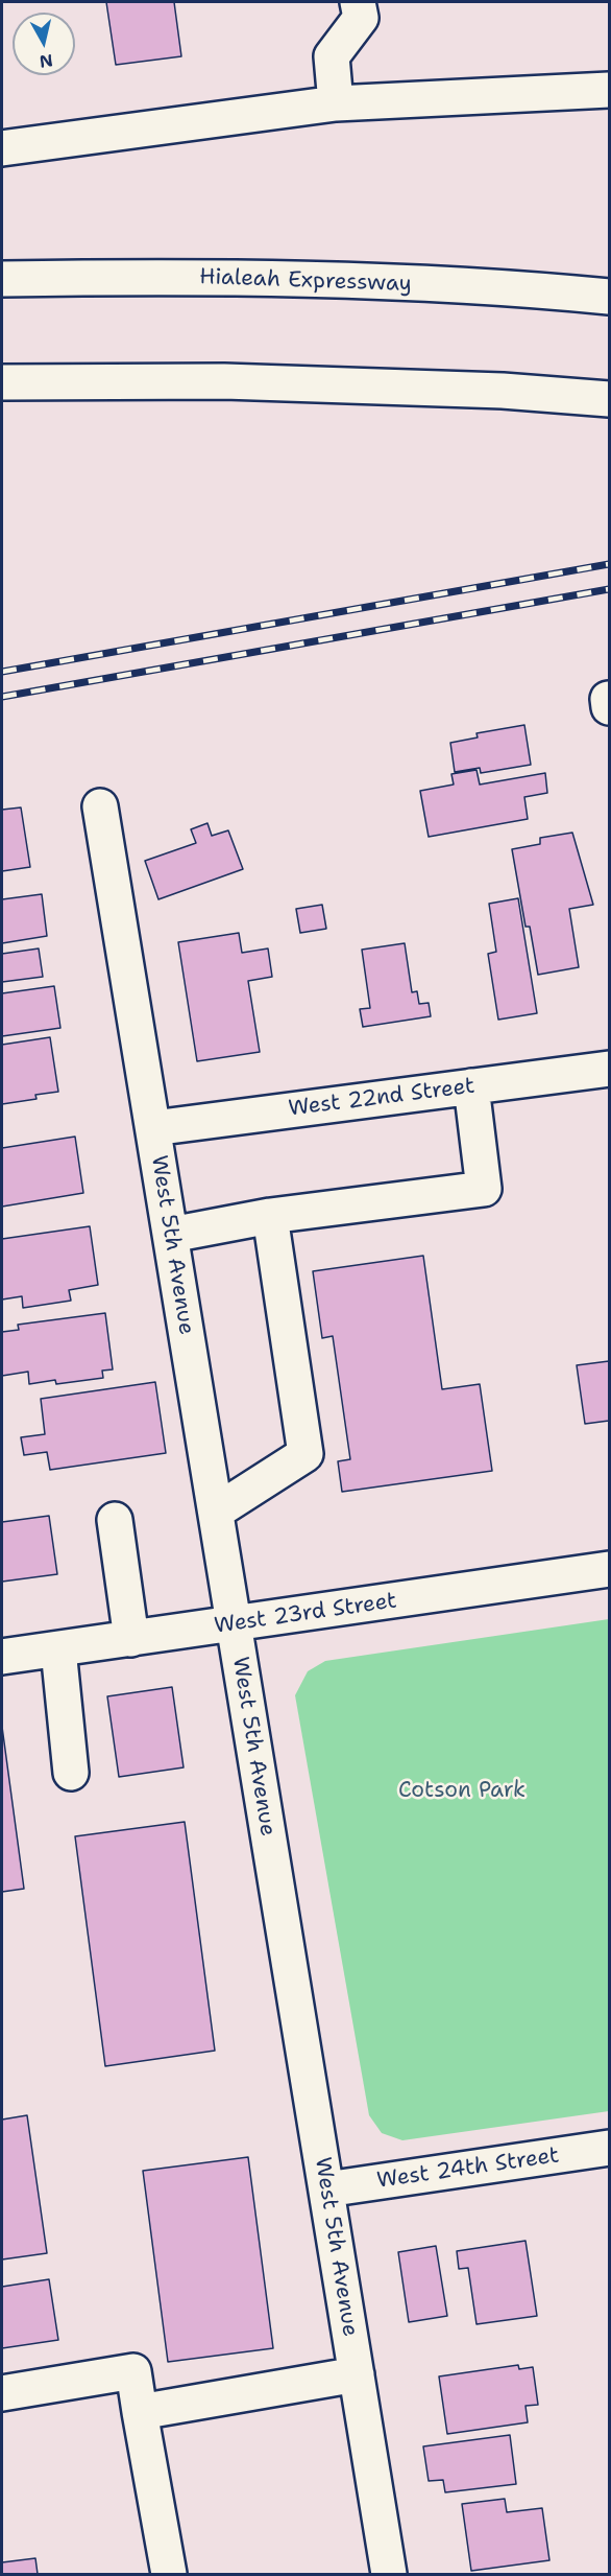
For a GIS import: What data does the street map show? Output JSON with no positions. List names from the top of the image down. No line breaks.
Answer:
{"streets":{"street":["Hialeah Expressway","West 22nd Street","West 5th Avenue","West 23rd Street","West 24th Street"]},"crossings":[["West 22nd Street","West 5th Avenue"],["West 5th Avenue","West 23rd Street"],["West 5th Avenue","West 24th Street"]],"parks":["Cotson Park"],"north":"bottom"}
